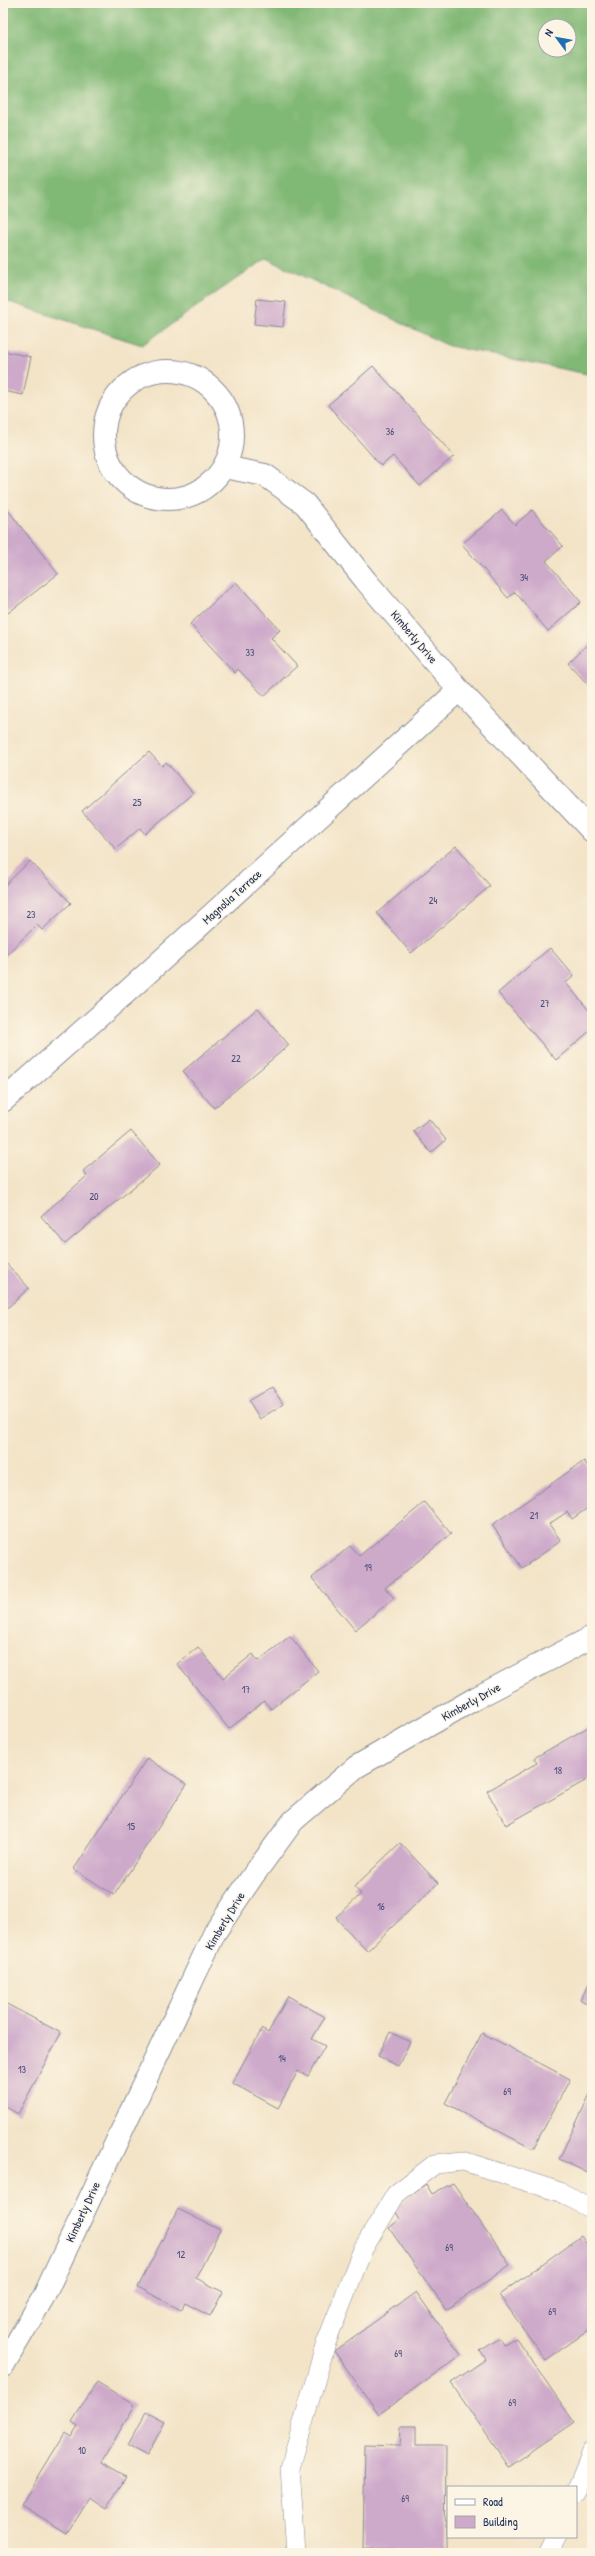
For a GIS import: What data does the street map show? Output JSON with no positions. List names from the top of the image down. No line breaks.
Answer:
{"streets":{"street":["Kimberly Drive","Magnolia Terrace"]},"crossings":[["Kimberly Drive","Magnolia Terrace"]],"house_numbers":["36","34","33","25","24","23","27","22","20","21","19","17","18","15","16","14","13","69","69","12","69","69","69","10","69"],"legend":["Road","Building"],"north":"top left"}
